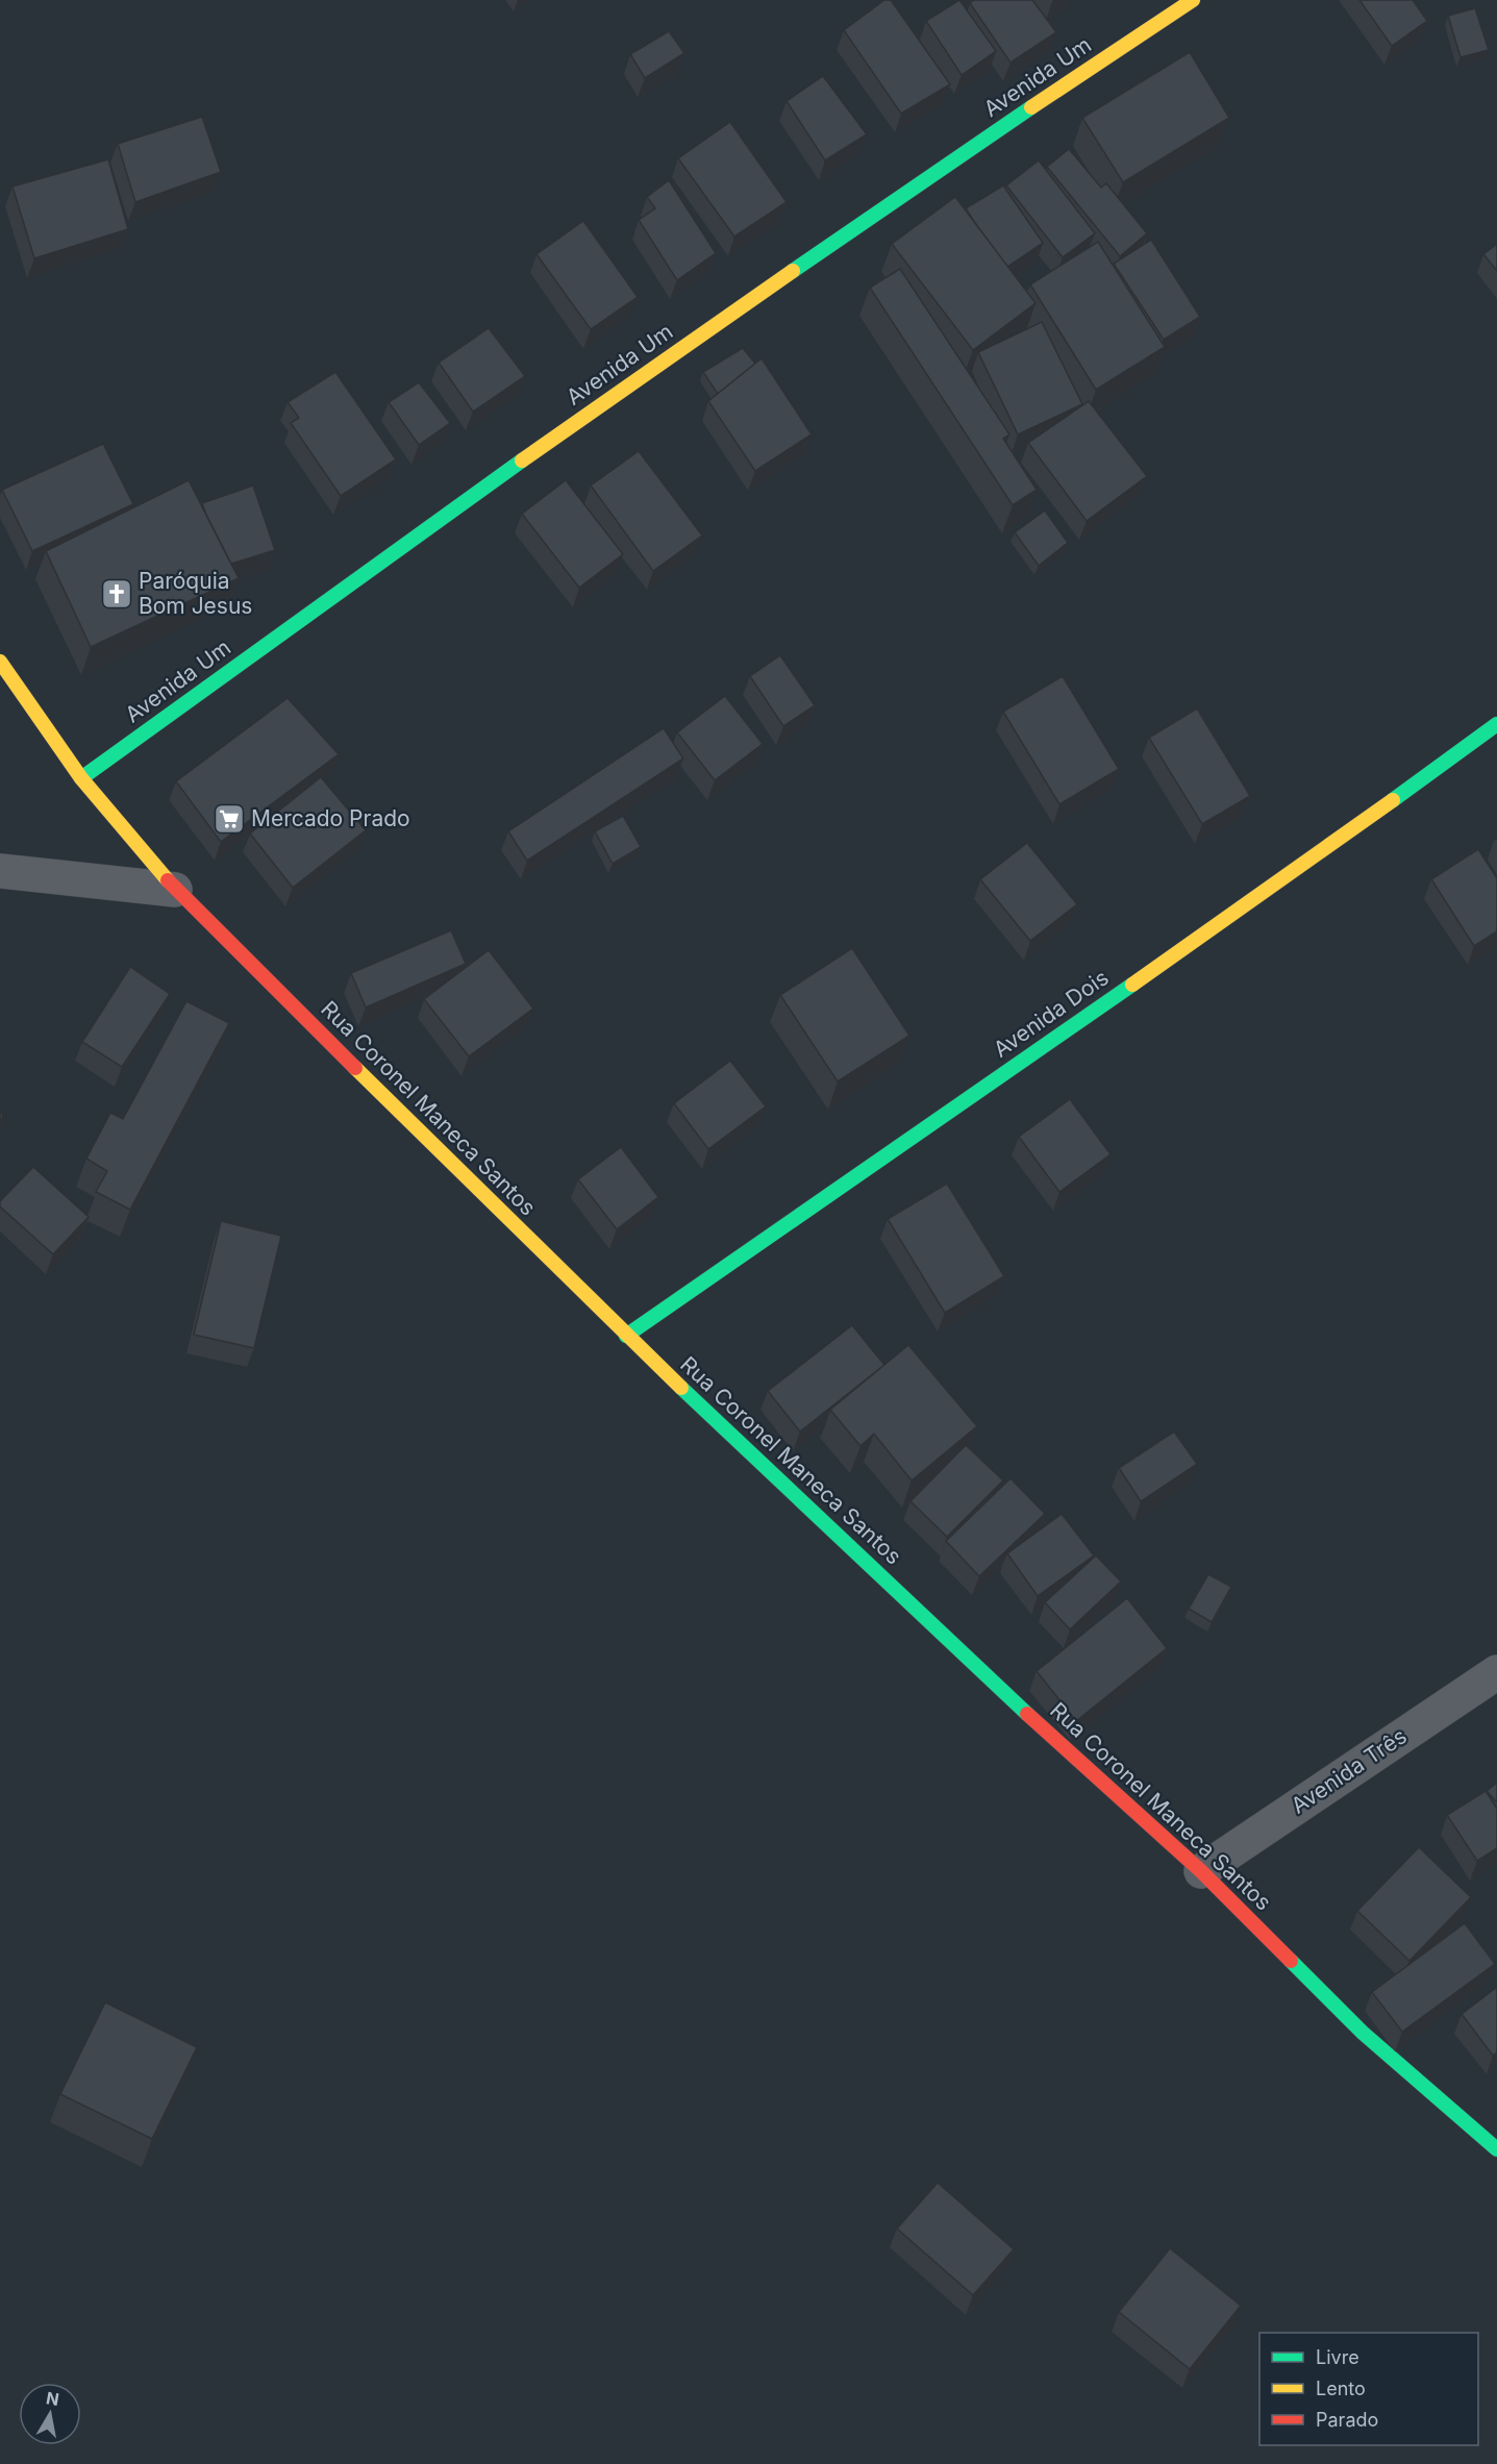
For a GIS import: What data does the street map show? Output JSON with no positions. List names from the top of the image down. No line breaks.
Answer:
{"streets":{"street":["Avenida Um","Avenida Dois","Rua Coronel Maneca Santos","Avenida Três"]},"crossings":[["Avenida Um","Rua Coronel Maneca Santos"],["Avenida Dois","Rua Coronel Maneca Santos"],["Rua Coronel Maneca Santos","Avenida Três"]],"places":{"church":["Paróquia Bom Jesus"],"supermarket":["Mercado Prado"]},"legend":["Livre","Lento","Parado"],"north":"top"}
